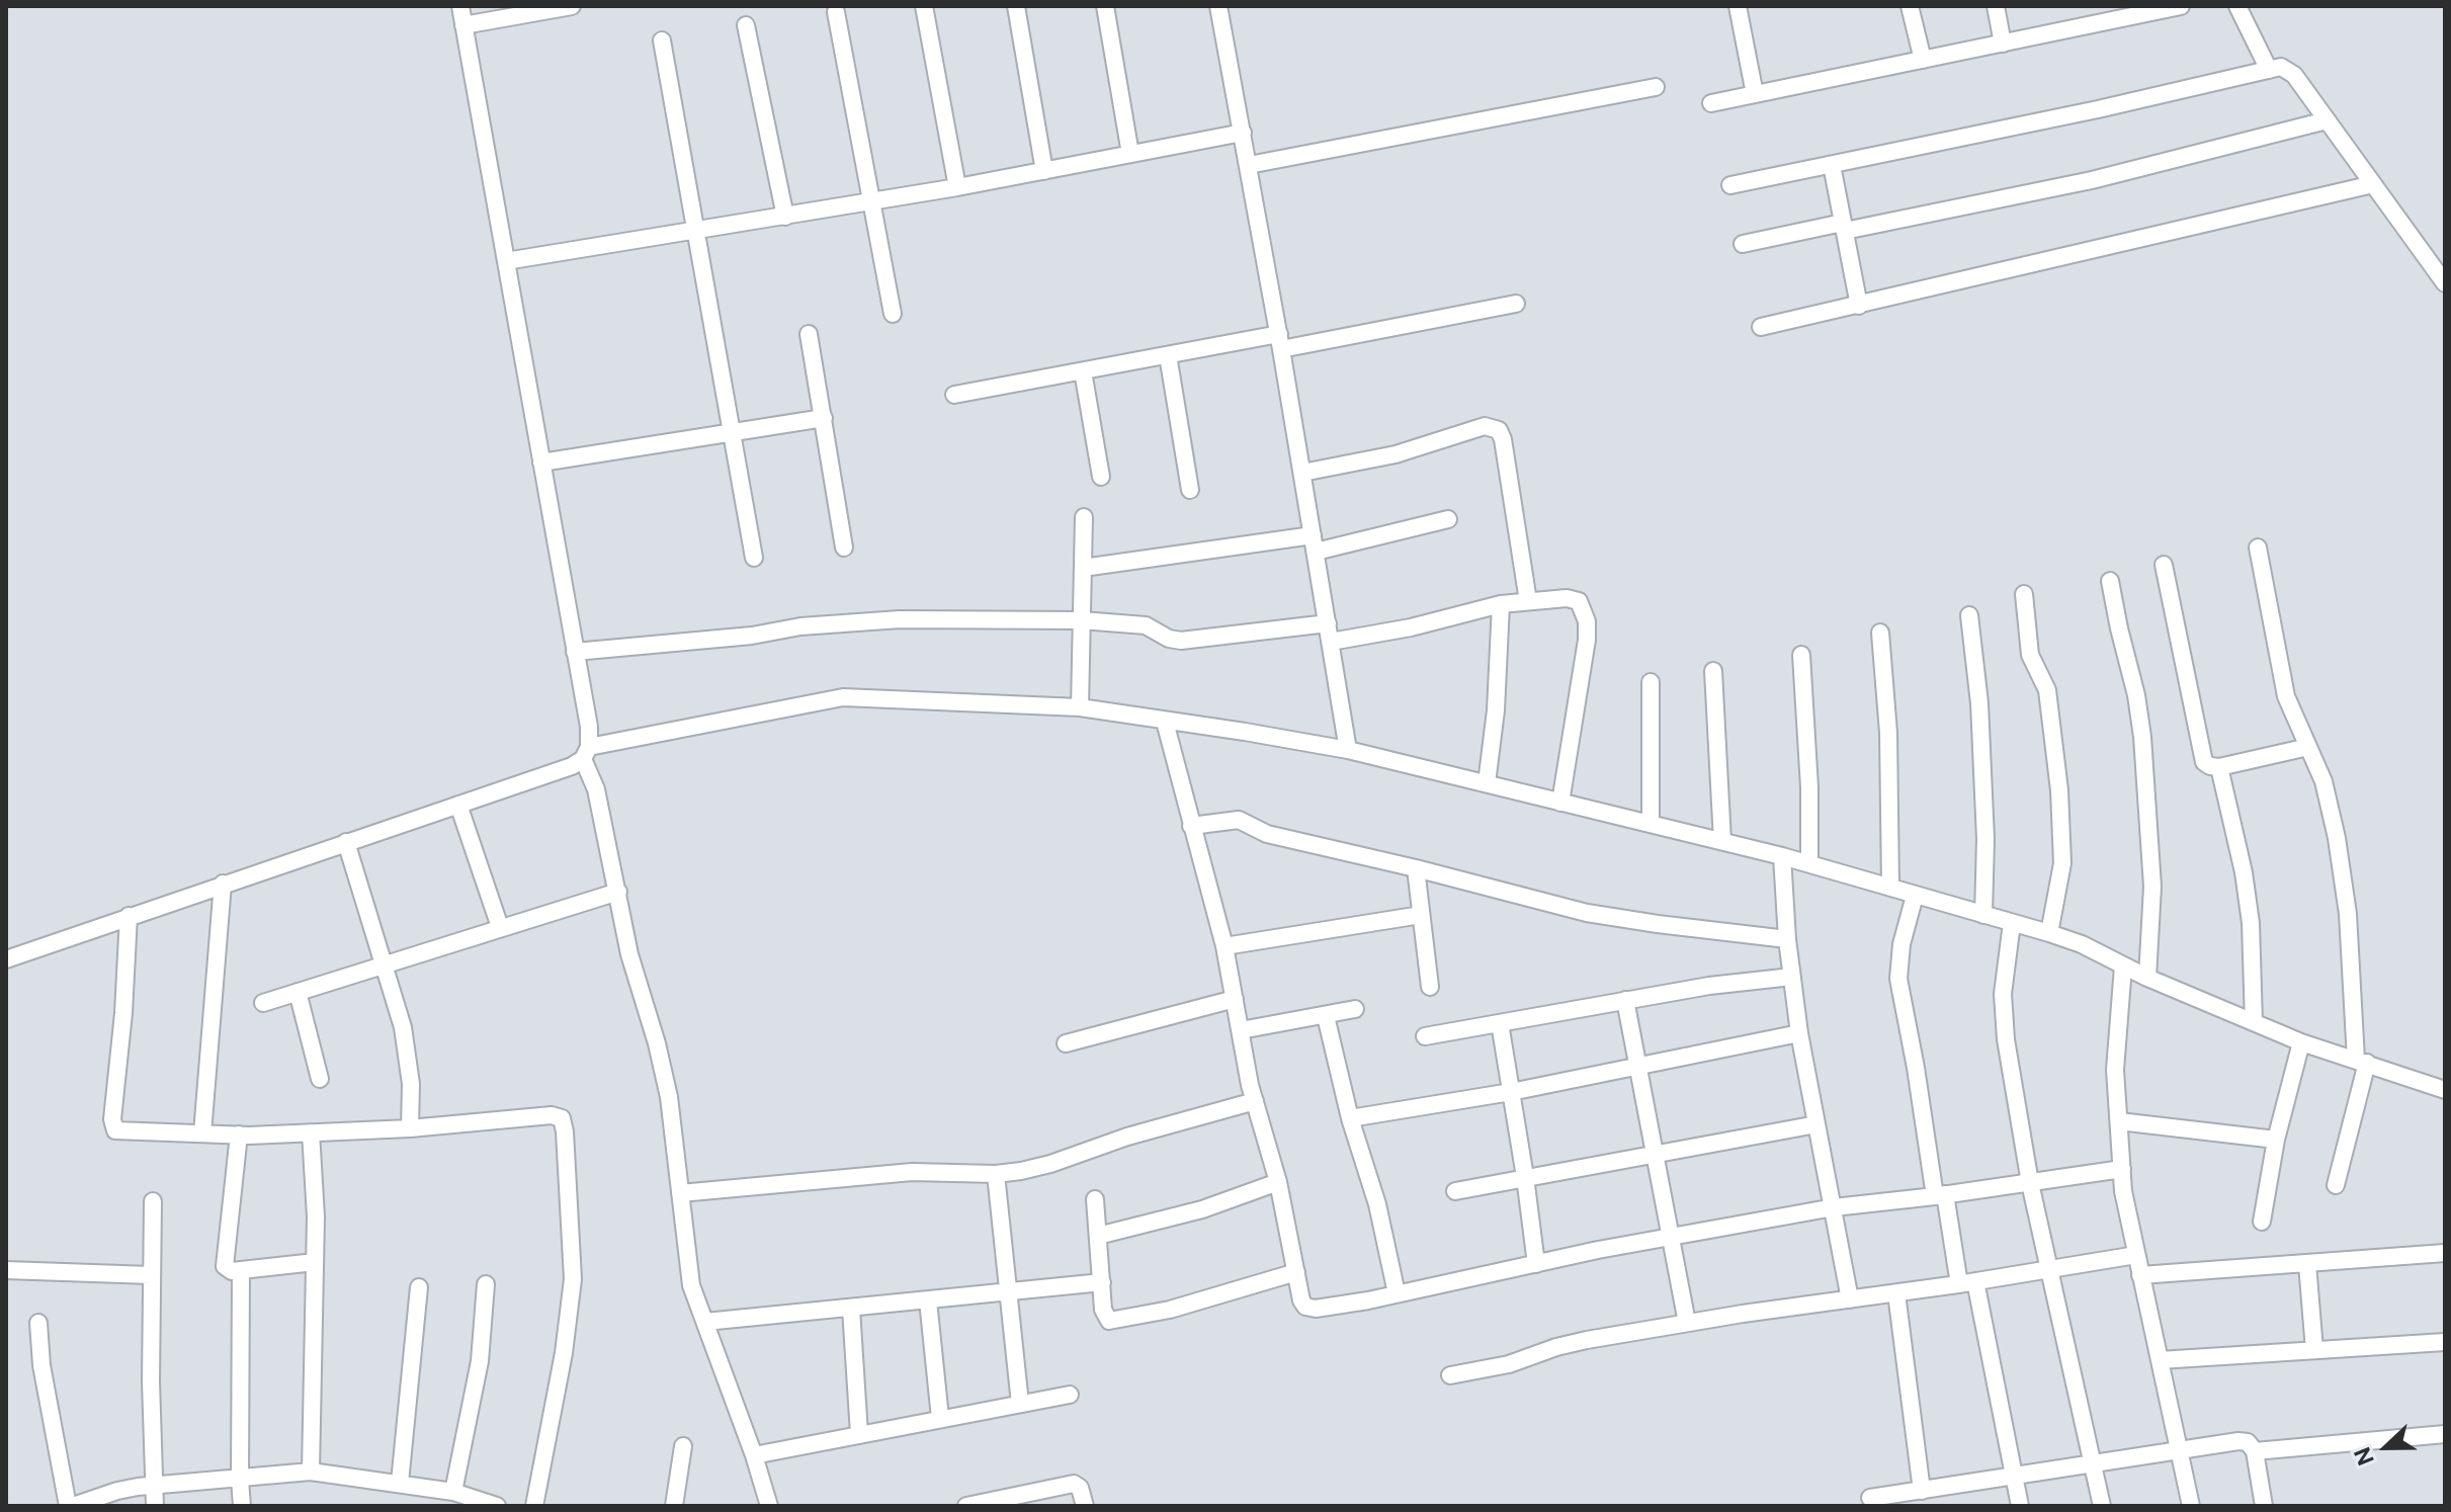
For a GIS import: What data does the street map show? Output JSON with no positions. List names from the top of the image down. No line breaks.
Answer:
{"north":"left"}
